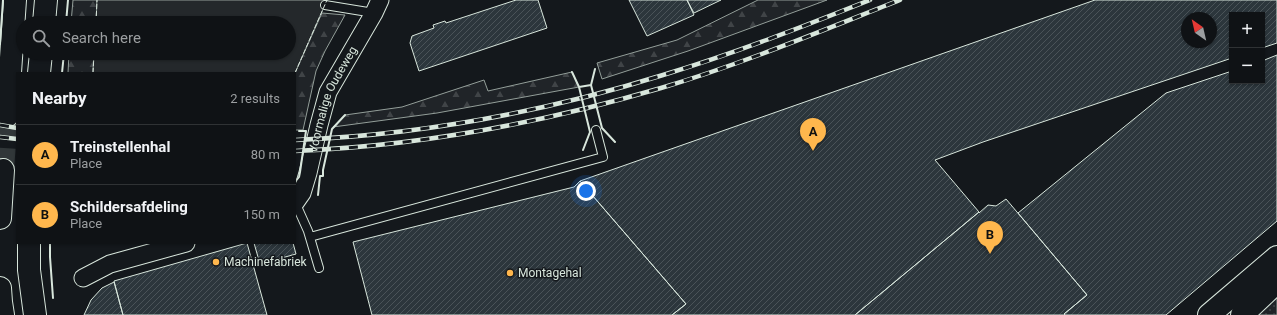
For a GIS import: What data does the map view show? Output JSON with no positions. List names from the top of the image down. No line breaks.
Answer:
{"streets":{"street":["Voormalige Oudeweg"]},"places":["Machinefabriek","Montagehal"],"north":"top left","page":{"map_buttons":["+","−"],"search":"Search here","heading":["Nearby","2 results"],"pins":["A","B"],"list":[{"mark":"A","name":"Treinstellenhal","note":"Place","value":"80 m"},{"mark":"B","name":"Schildersafdeling","note":"Place","value":"150 m"}]}}
